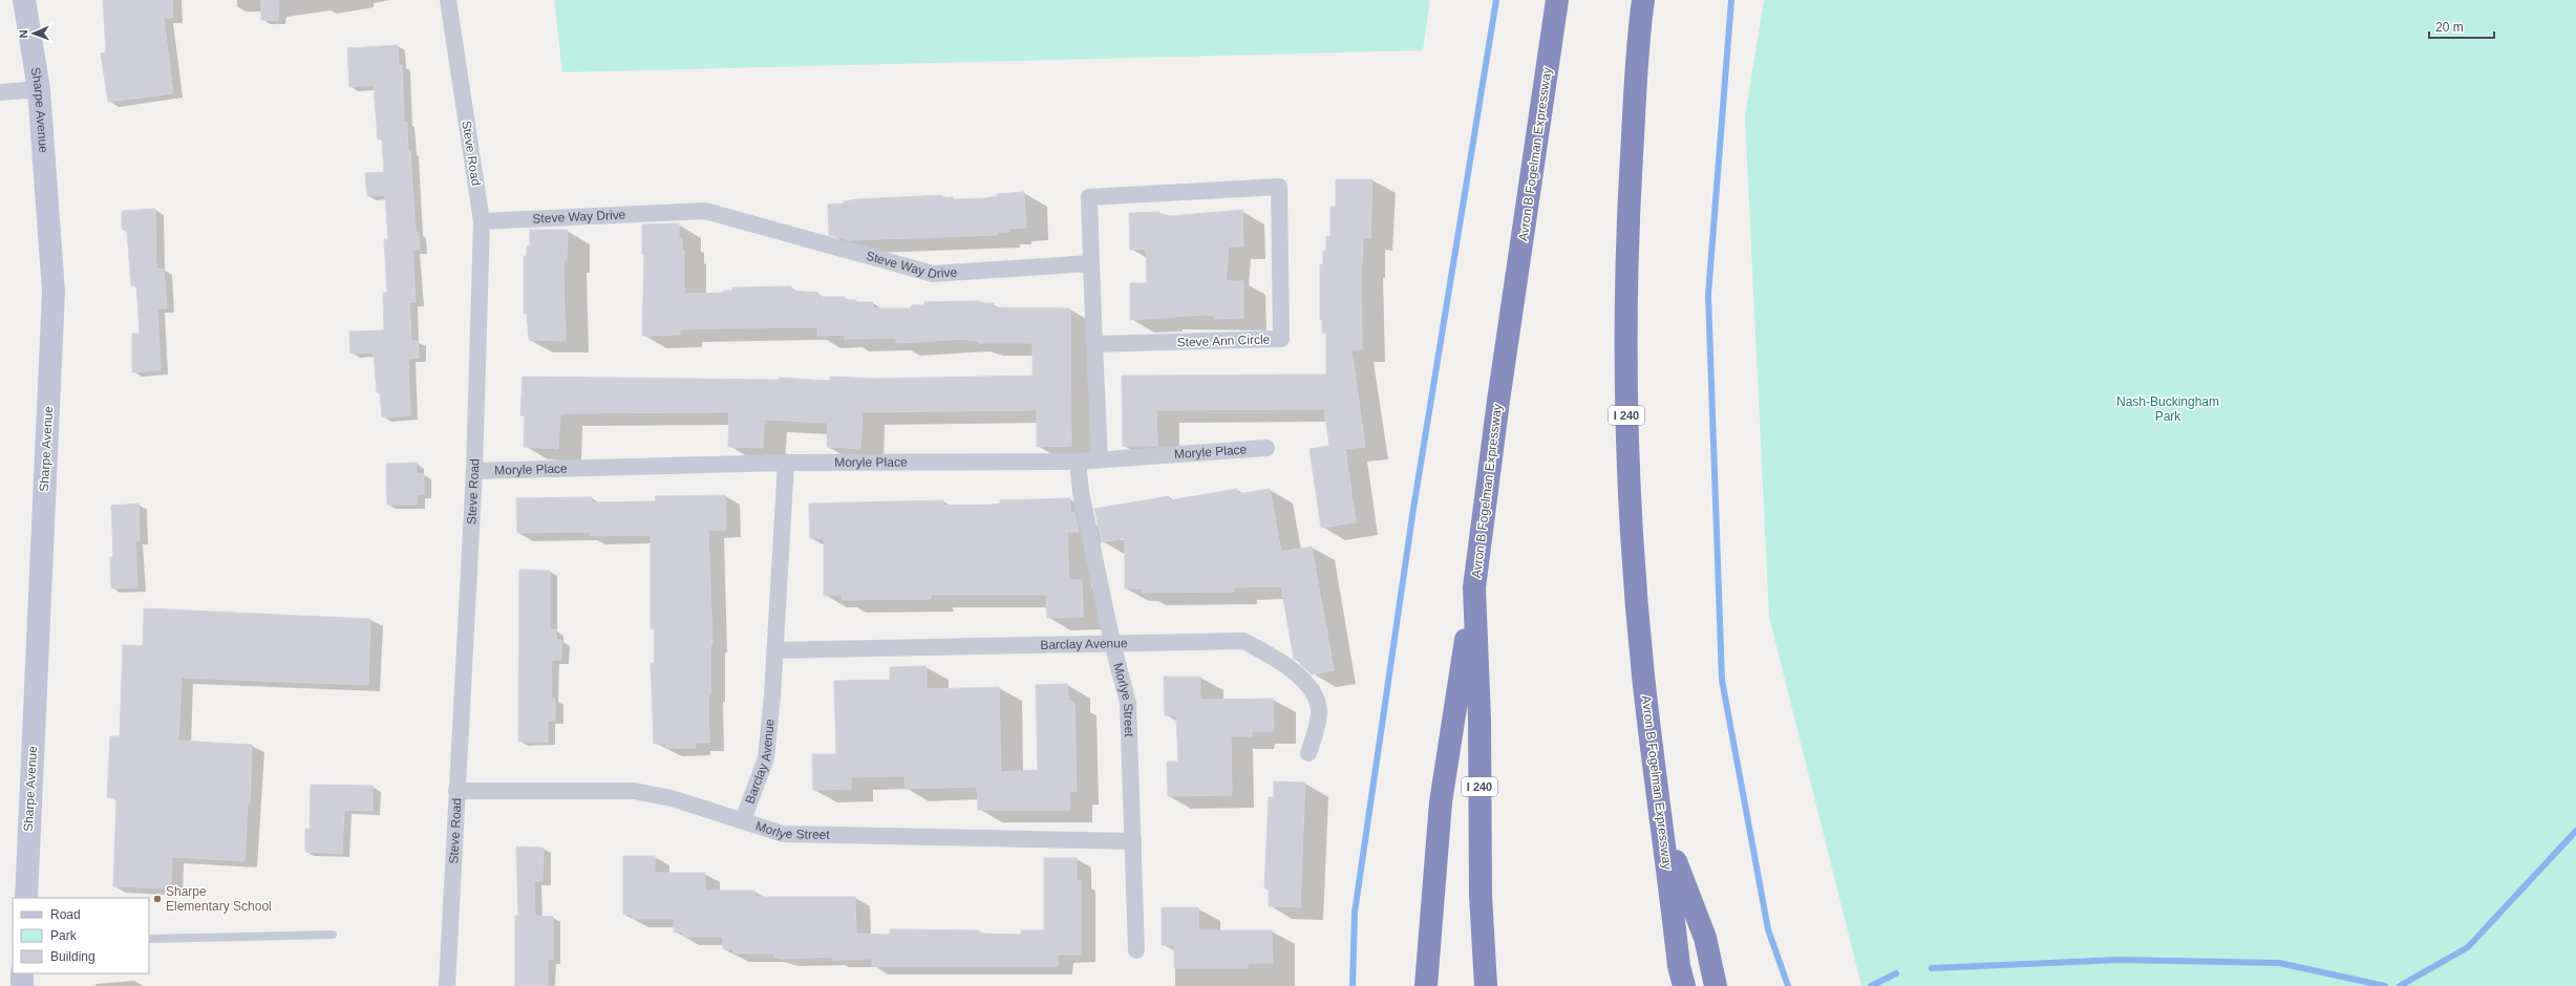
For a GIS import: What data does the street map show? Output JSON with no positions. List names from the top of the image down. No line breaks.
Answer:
{"streets":{"highway":["Avron B Fogelman Expressway","I 240"],"street":["Sharpe Avenue","Steve Road","Steve Way Drive","Steve Ann Circle","Moryle Place","Barclay Avenue","Morlye Street"]},"crossings":[["Steve Road","Steve Way Drive"],["Steve Road","Moryle Place"],["Steve Road","Morlye Street"],["Steve Way Drive","Steve Ann Circle"],["Moryle Place","Barclay Avenue"],["Moryle Place","Morlye Street"],["Barclay Avenue","Morlye Street"]],"parks":["Nash-Buckingham Park"],"places":["Sharpe Elementary School"],"legend":["Road","Park","Building"],"scale_bar":"20 m","north":"left"}
